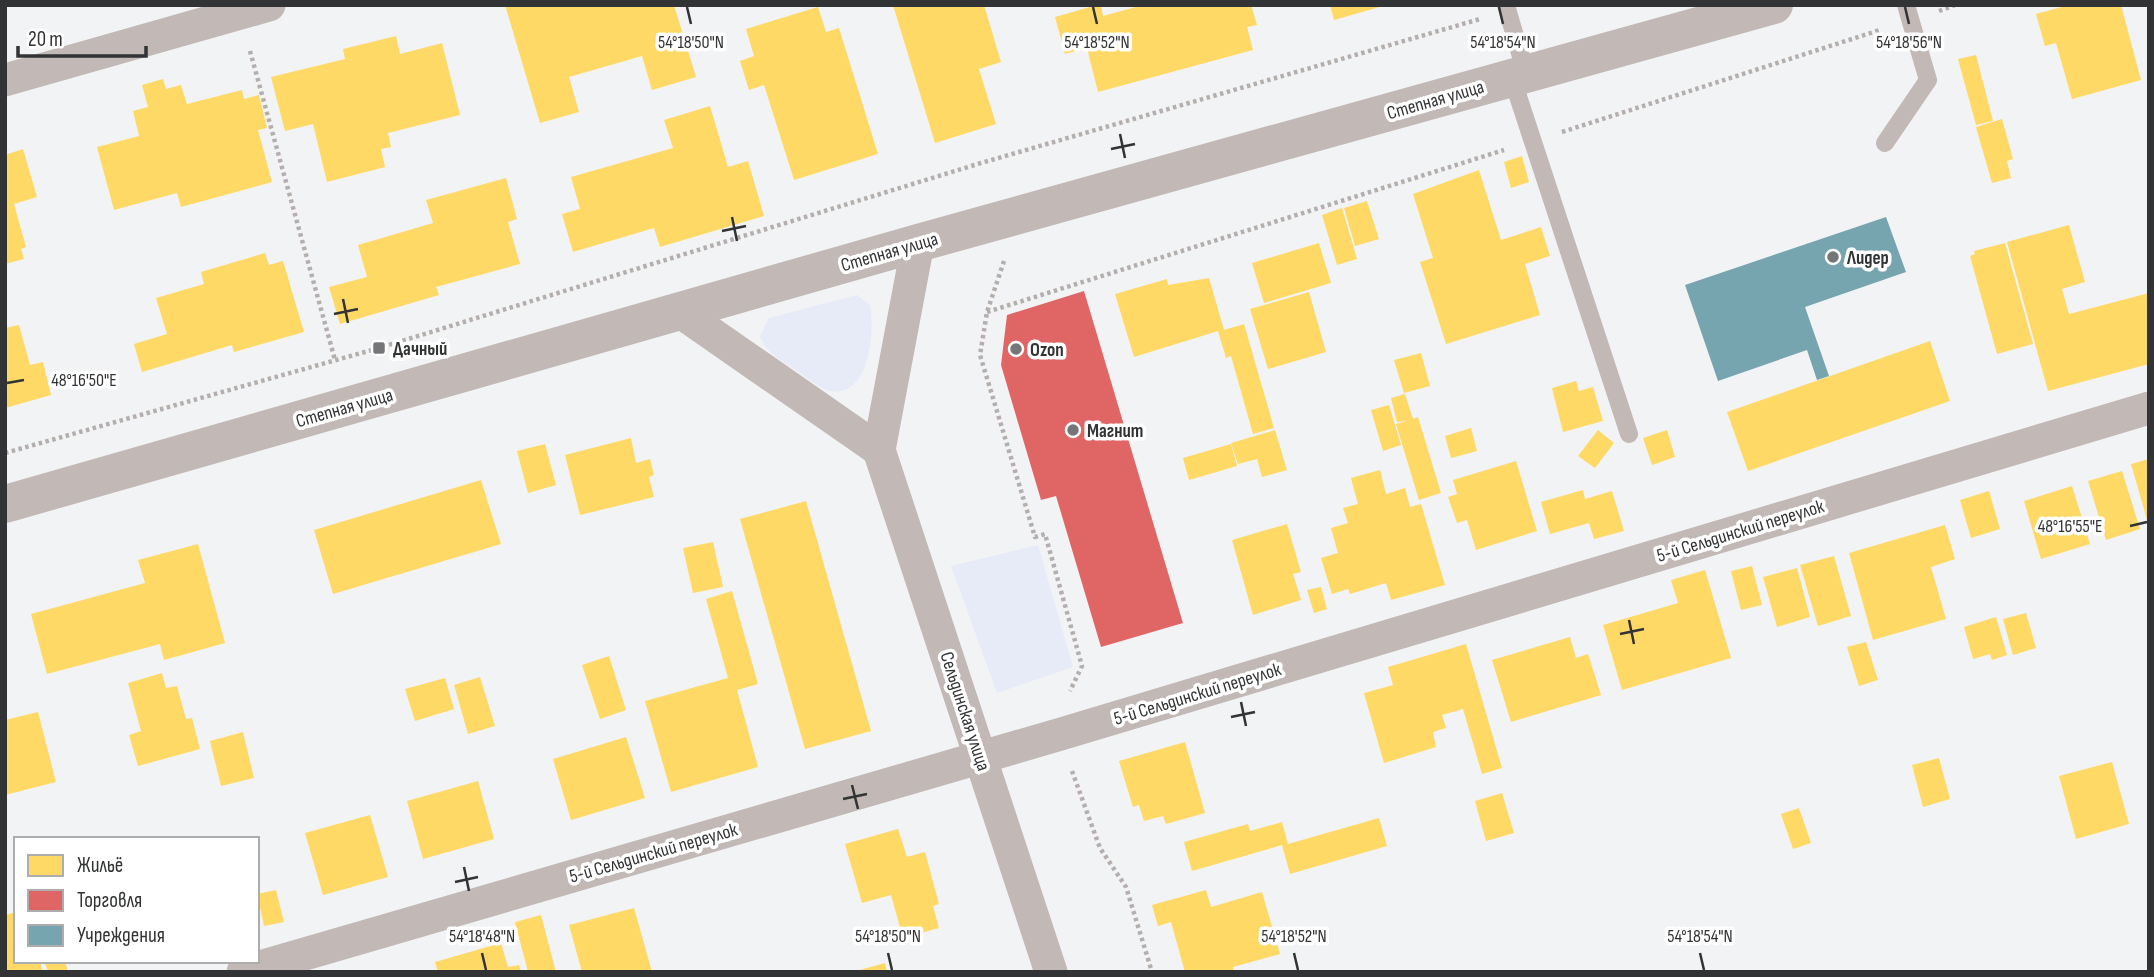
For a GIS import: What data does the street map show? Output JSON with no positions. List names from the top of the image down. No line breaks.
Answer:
{"streets":{"street":["Степная улица","5-й Сельдинский переулок","Сельдинская улица"]},"crossings":[["Степная улица","Сельдинская улица"],["5-й Сельдинский переулок","Сельдинская улица"]],"places":{"other":["Лидер","Ozon","Магнит"],"transit":["Дачный"]},"legend":["Жильё","Торговля","Учреждения"],"scale_bar":"20 m","coordinates":["54°18'50\"N","54°18'52\"N","54°18'54\"N","54°18'56\"N","48°16'50\"E","48°16'55\"E","54°18'48\"N"]}
